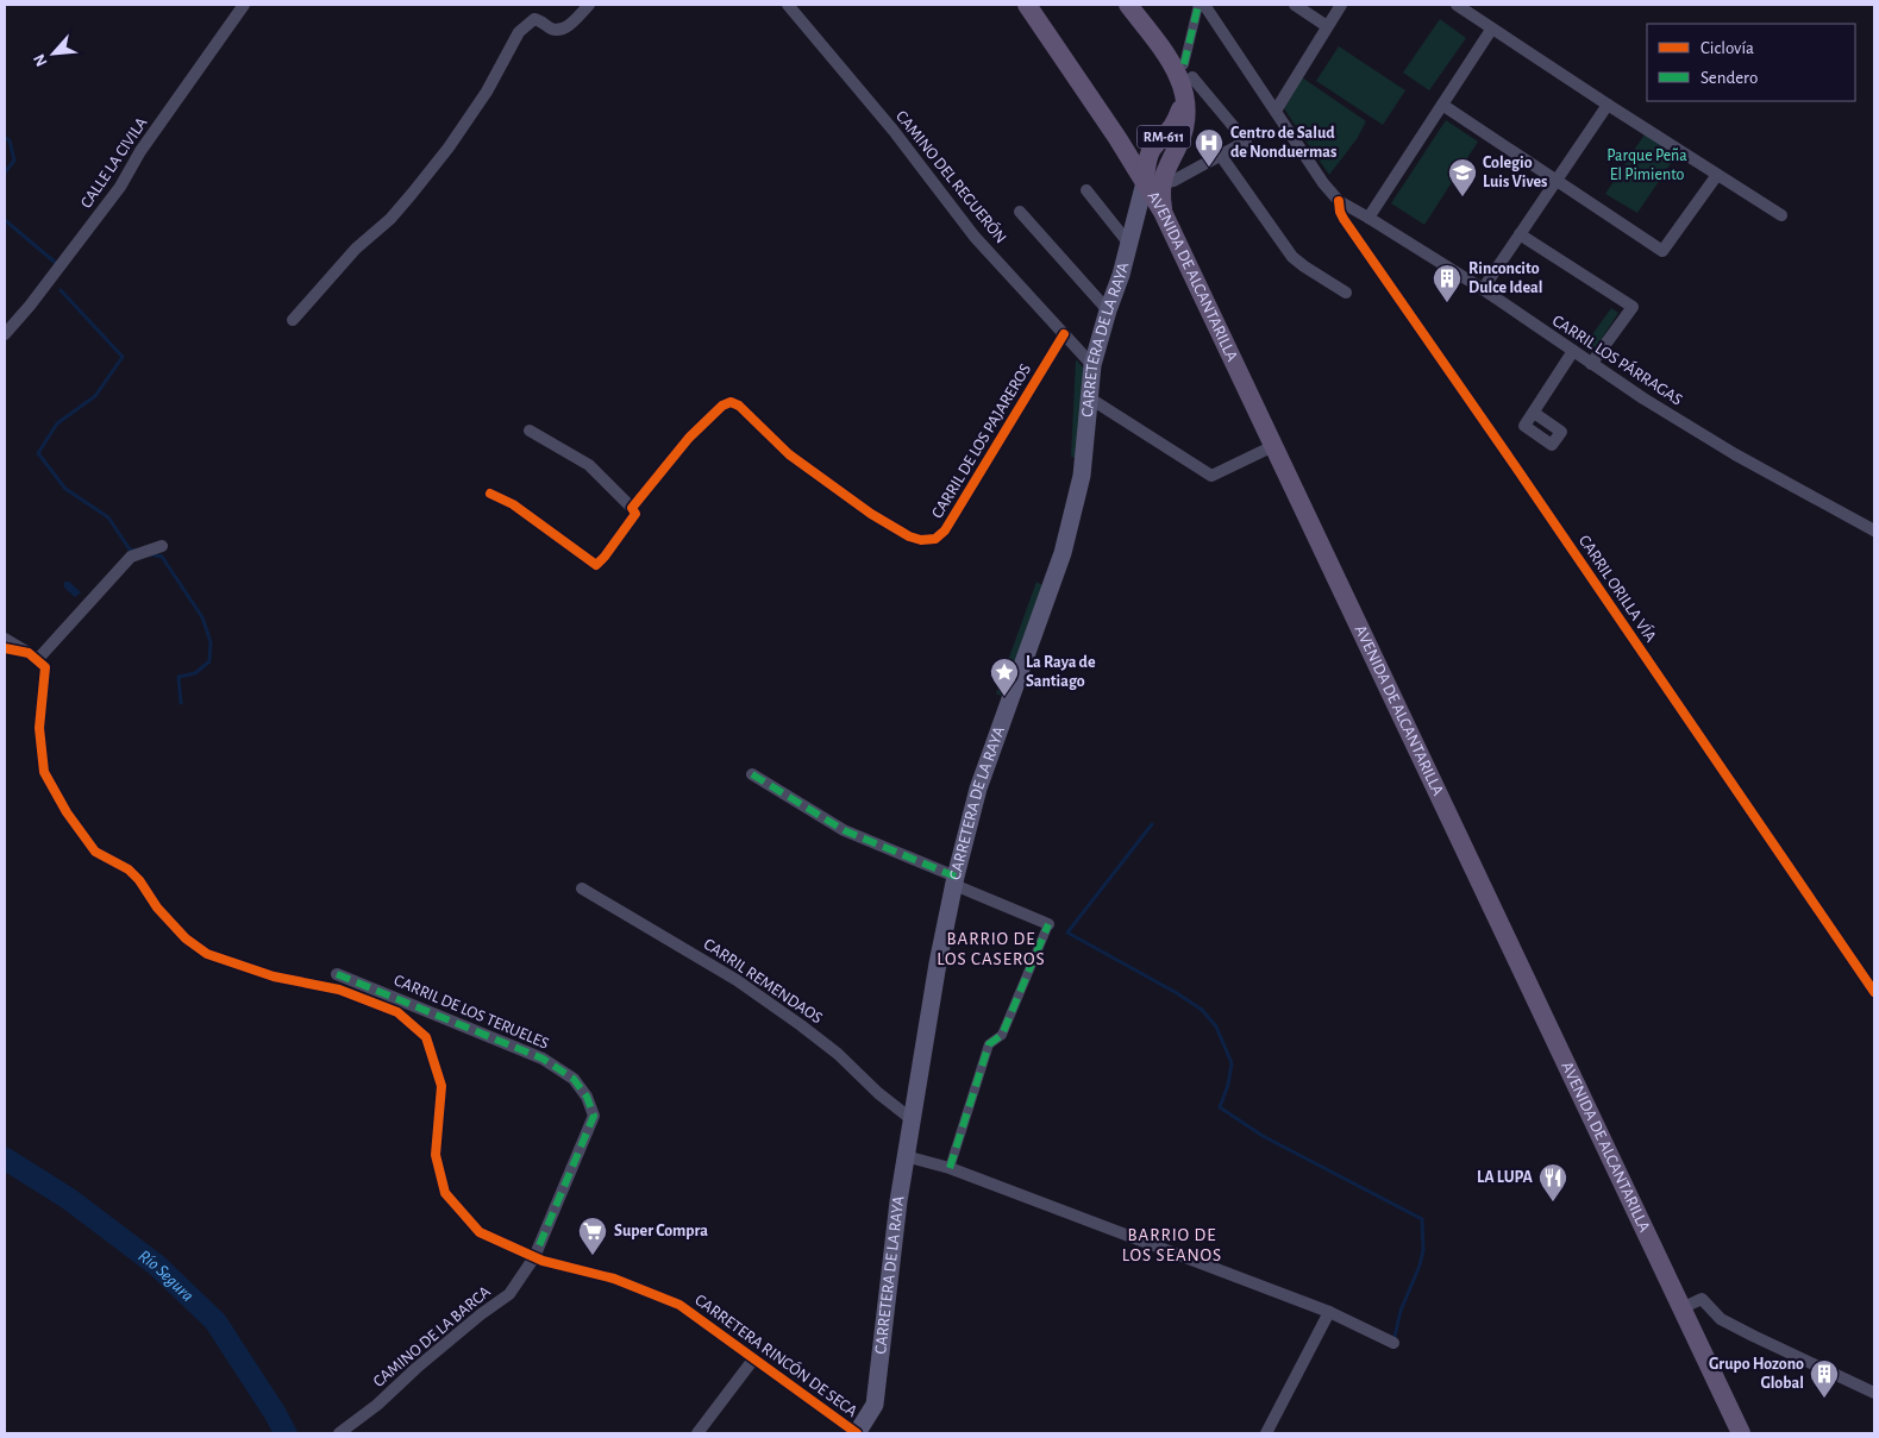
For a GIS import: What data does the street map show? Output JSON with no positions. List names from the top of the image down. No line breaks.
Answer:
{"streets":{"main road":["RM-611","AVENIDA DE ALCANTARILLA","CARRETERA DE LA RAYA"],"street":["CALLE LA CIVILA","CAMINO DEL REGUERÓN","CARRIL LOS PÁRRAGAS","CARRIL DE LOS PAJAREROS","CARRIL ORILLA VÍA","CARRIL REMENDAOS","CARRIL DE LOS TERUELES","CAMINO DE LA BARCA","CARRETERA RINCÓN DE SECA"]},"crossings":[["RM-611","AVENIDA DE ALCANTARILLA"],["RM-611","CARRETERA DE LA RAYA"],["CAMINO DEL REGUERÓN","CARRETERA DE LA RAYA"],["CAMINO DEL REGUERÓN","CARRIL DE LOS PAJAREROS"],["AVENIDA DE ALCANTARILLA","CARRETERA DE LA RAYA"],["CARRETERA DE LA RAYA","CARRIL REMENDAOS"],["CARRETERA DE LA RAYA","CARRETERA RINCÓN DE SECA"],["CARRIL LOS PÁRRAGAS","CARRIL ORILLA VÍA"],["CARRIL DE LOS TERUELES","CAMINO DE LA BARCA"],["CARRIL DE LOS TERUELES","CARRETERA RINCÓN DE SECA"],["CAMINO DE LA BARCA","CARRETERA RINCÓN DE SECA"]],"districts":["BARRIO DE LOS CASEROS","BARRIO DE LOS SEANOS"],"water":["Río Segura"],"parks":["Parque Peña El Pimiento"],"places":{"hospital":["Centro de Salud de Nonduermas"],"school or university":["Colegio Luis Vives"],"building":["Rinconcito Dulce Ideal","Grupo Hozono Global"],"place":["La Raya de Santiago"],"restaurant":["LA LUPA"],"supermarket":["Super Compra"]},"legend":["Ciclovía","Sendero"],"north":"bottom left"}
